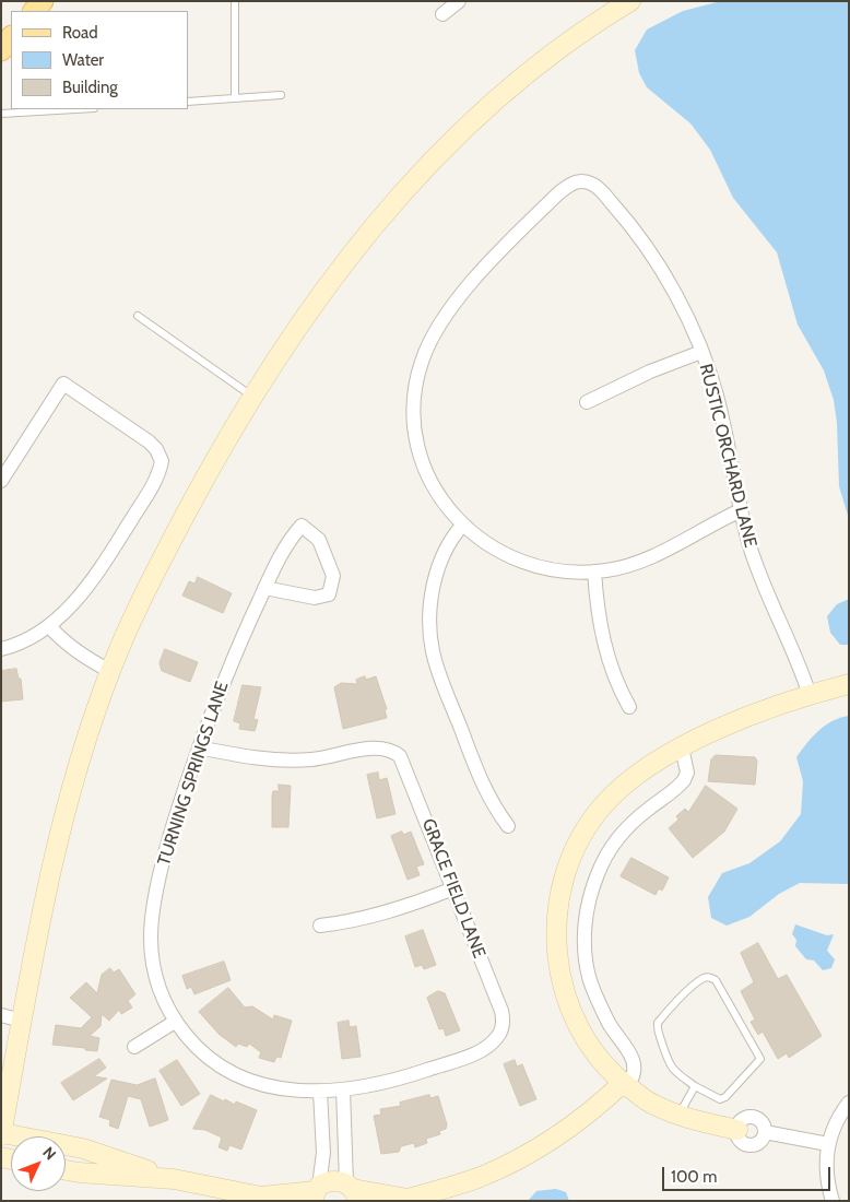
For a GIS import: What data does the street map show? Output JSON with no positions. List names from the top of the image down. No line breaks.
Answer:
{"streets":{"street":["RUSTIC ORCHARD LANE","TURNING SPRINGS LANE","GRACE FIELD LANE"]},"crossings":[["TURNING SPRINGS LANE","GRACE FIELD LANE"]],"legend":["Road","Water","Building"],"scale_bar":"100 m","north":"top right"}
